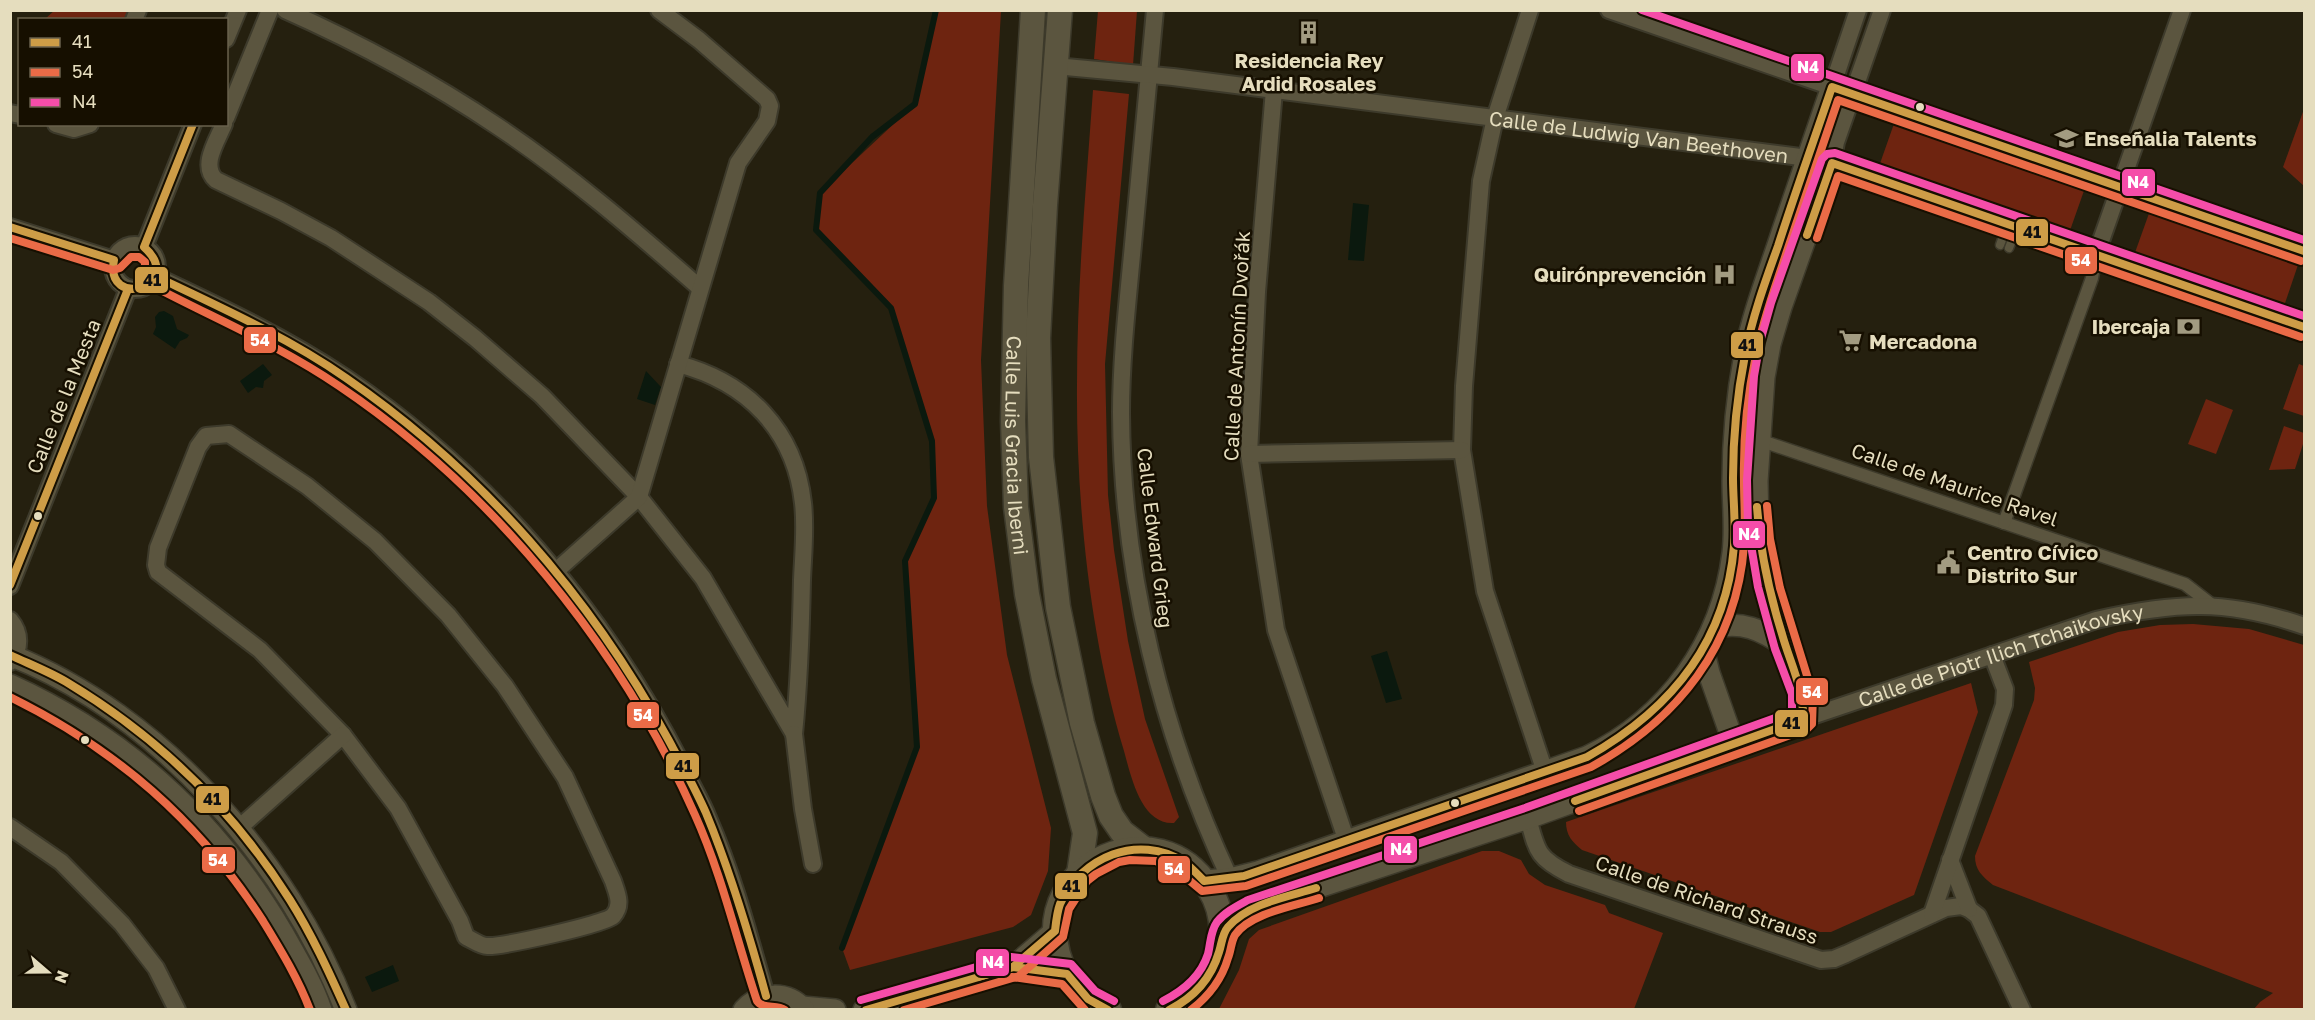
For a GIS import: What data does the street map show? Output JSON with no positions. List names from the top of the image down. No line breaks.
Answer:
{"streets":{"main road":["Calle Luis Gracia Iberni"],"street":["Calle de Ludwig Van Beethoven","Calle de Antonín Dvořák","Calle de la Mesta","Calle de Maurice Ravel","Calle Edward Grieg","Calle de Piotr Ilich Tchaikovsky","Calle de Richard Strauss"]},"crossings":[["Calle de Ludwig Van Beethoven","Calle de Antonín Dvořák"],["Calle de Ludwig Van Beethoven","Calle Luis Gracia Iberni"],["Calle de Ludwig Van Beethoven","Calle Edward Grieg"],["Calle de Maurice Ravel","Calle de Piotr Ilich Tchaikovsky"],["Calle de Piotr Ilich Tchaikovsky","Calle de Richard Strauss"]],"places":{"building":["Residencia Rey Ardid Rosales"],"school or university":["Enseñalia Talents"],"hospital":["Quirónprevención"],"bank":["Ibercaja"],"supermarket":["Mercadona"],"public building":["Centro Cívico Distrito Sur"]},"lines":["transit line N4","transit line 41","transit line 54"],"legend":["41","54","N4"],"north":"right"}
